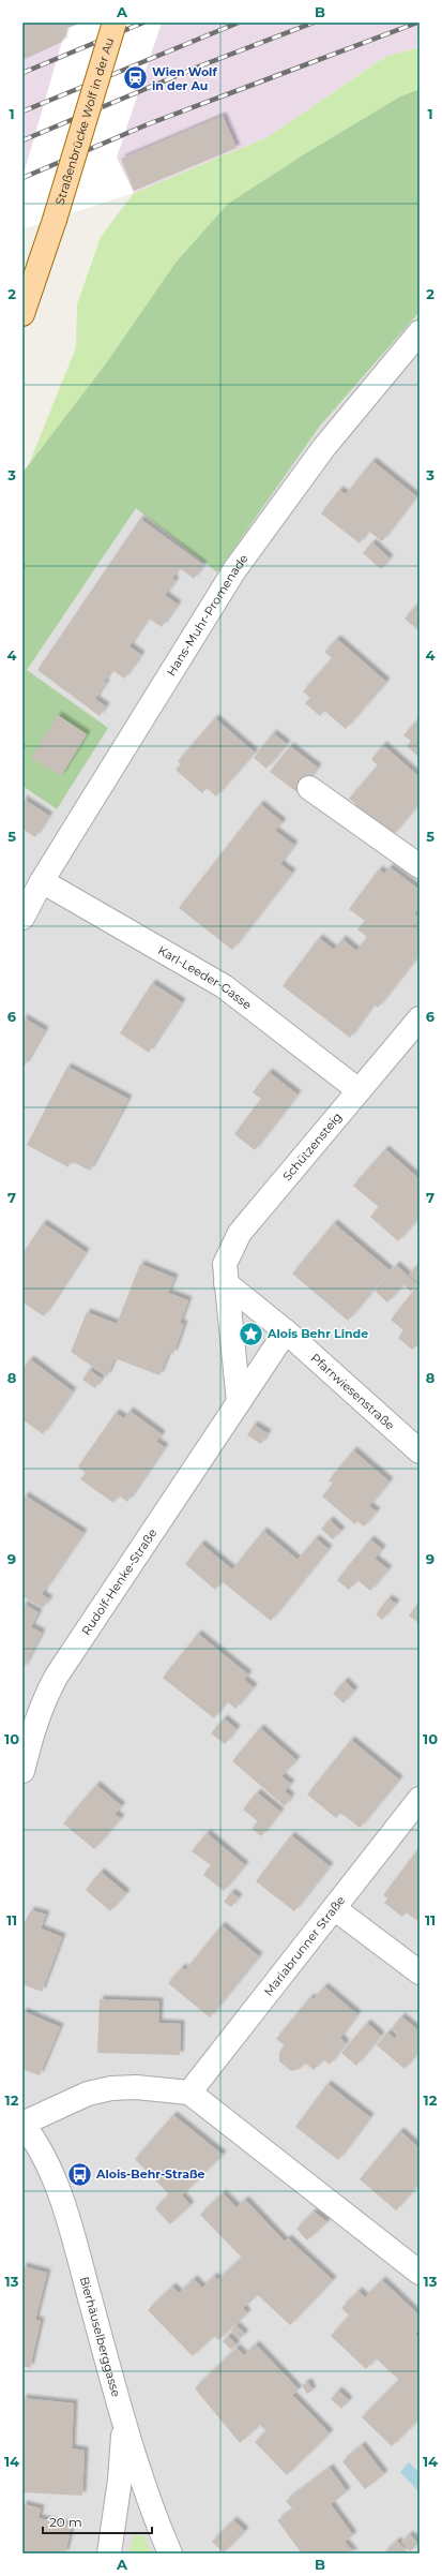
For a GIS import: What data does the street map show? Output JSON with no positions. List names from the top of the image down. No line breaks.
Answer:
{"streets":{"main road":["Straßenbrücke Wolf in der Au"],"street":["Hans-Muhr-Promenade","Karl-Leeder-Gasse","Schützensteig","Pfarrwiesenstraße","Rudolf-Henke-Straße","Mariabrunner Straße","Bierhäuselberggasse"]},"crossings":[["Hans-Muhr-Promenade","Karl-Leeder-Gasse"],["Karl-Leeder-Gasse","Schützensteig"],["Schützensteig","Pfarrwiesenstraße"],["Pfarrwiesenstraße","Rudolf-Henke-Straße"]],"places":{"station":["Wien Wolf in der Au"],"place":["Alois Behr Linde"],"bus stop":["Alois-Behr-Straße"]},"scale_bar":"20 m","grid":{"columns":["A","B"],"rows":["1","2","3","4","5","6","7","8","9","10","11","12","13","14"]}}
